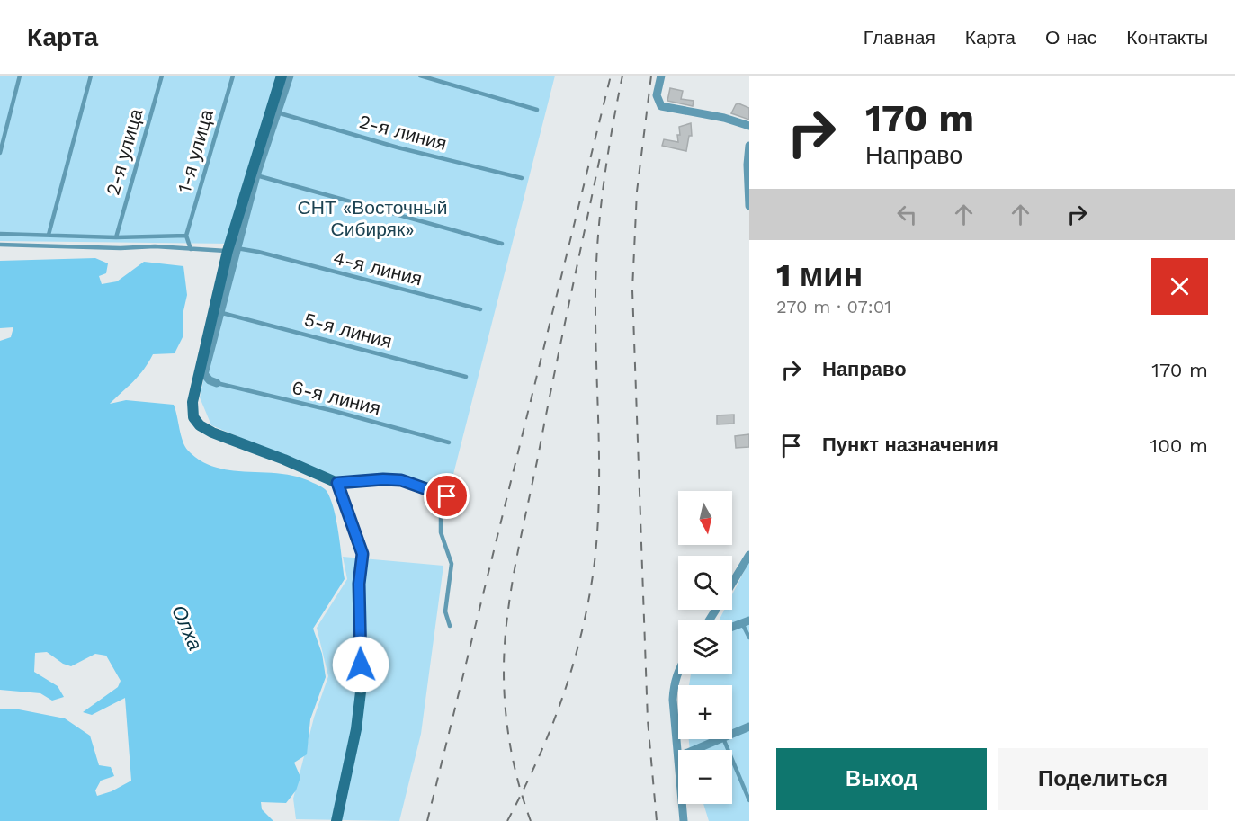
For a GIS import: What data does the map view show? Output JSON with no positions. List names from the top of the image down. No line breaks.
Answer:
{"streets":{"lane":["2-я линия","1-я улица","2-я улица","4-я линия","5-я линия","6-я линия"]},"water":["Олха"],"parks":["СНТ «Восточный Сибиряк»"],"north":"bottom","page":{"header":"Карта","nav":["Главная","Карта","О нас","Контакты"],"turn":["170 m","Направо"],"heading":["1 мин","270 m · 07:01"],"list":[{"name":"Направо","value":"170 m"},{"name":"Пункт назначения","value":"100 m"}],"map_buttons":["+","−"],"buttons":["Выход","Поделиться"]}}
